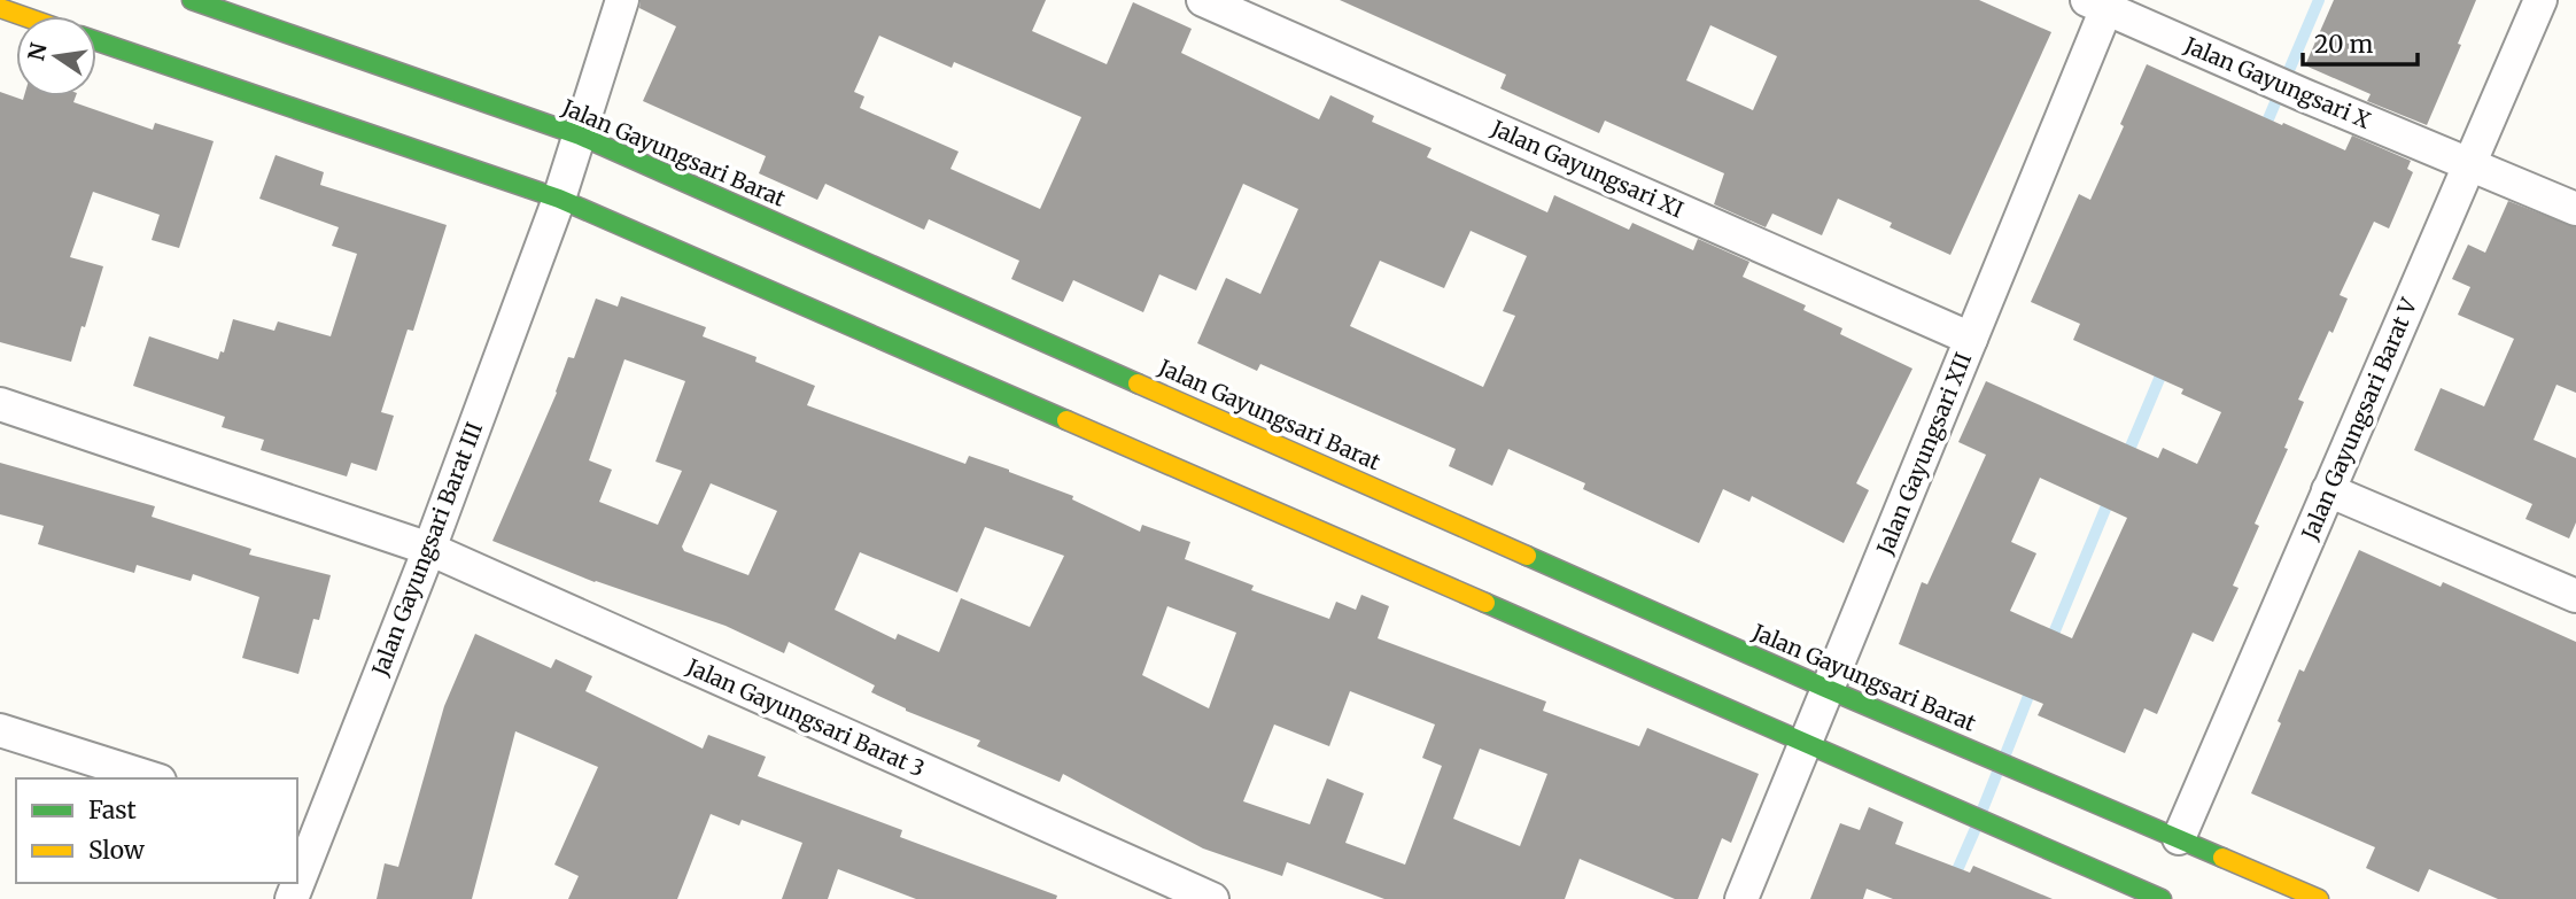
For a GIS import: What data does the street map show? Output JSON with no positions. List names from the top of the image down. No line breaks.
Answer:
{"streets":{"street":["Jalan Gayungsari X","Jalan Gayungsari Barat","Jalan Gayungsari XI","Jalan Gayungsari Barat V","Jalan Gayungsari XII","Jalan Gayungsari Barat III","Jalan Gayungsari Barat 3"]},"crossings":[["Jalan Gayungsari X","Jalan Gayungsari Barat V"],["Jalan Gayungsari X","Jalan Gayungsari XII"],["Jalan Gayungsari Barat","Jalan Gayungsari Barat V"],["Jalan Gayungsari Barat","Jalan Gayungsari XII"],["Jalan Gayungsari Barat","Jalan Gayungsari Barat III"],["Jalan Gayungsari XI","Jalan Gayungsari XII"],["Jalan Gayungsari Barat III","Jalan Gayungsari Barat 3"]],"legend":["Fast","Slow"],"scale_bar":"20 m","north":"left"}
